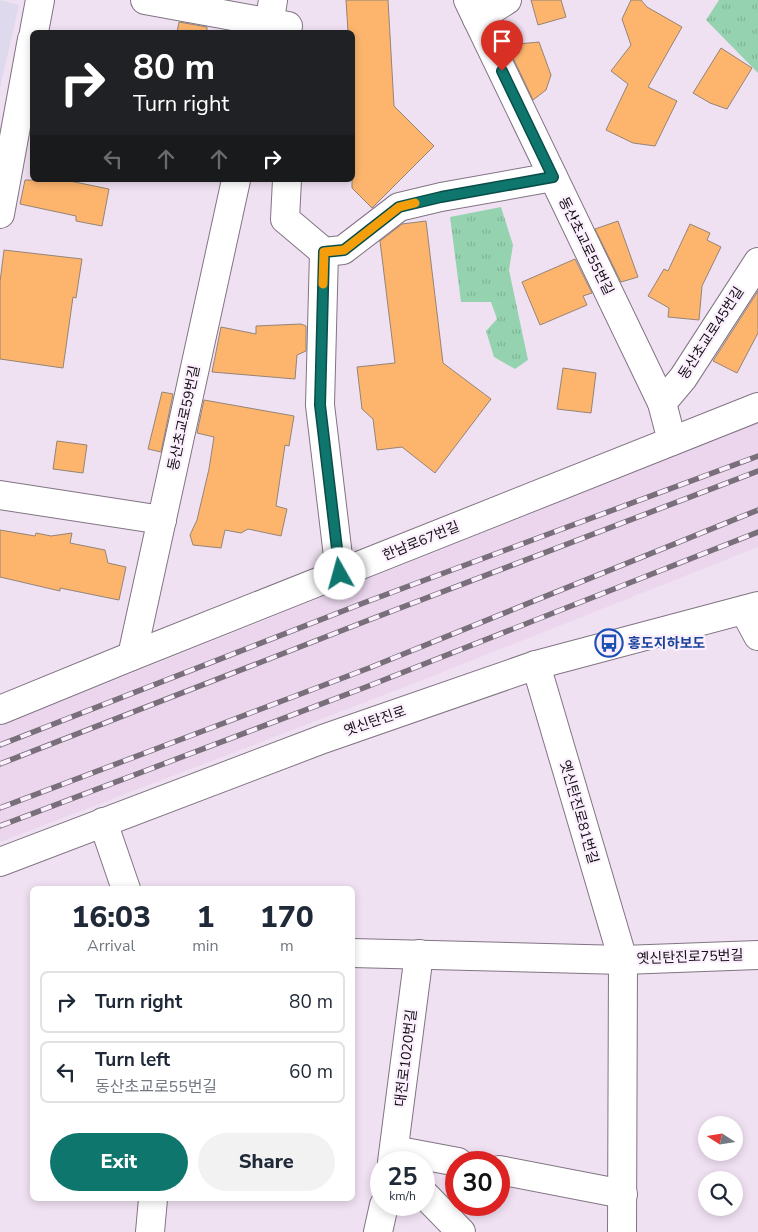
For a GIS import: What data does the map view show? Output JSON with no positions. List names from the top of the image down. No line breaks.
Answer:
{"streets":{"street":["동산초교로55번길","동산초교로45번길","동산초교로59번길","한남로67번길","옛신탄진로","옛신탄진로81번길","옛신탄진로75번길","대전로1020번길"]},"crossings":[["동산초교로55번길","동산초교로45번길"],["동산초교로55번길","한남로67번길"],["동산초교로59번길","한남로67번길"],["옛신탄진로","옛신탄진로81번길"],["옛신탄진로81번길","옛신탄진로75번길"]],"places":{"bus stop":["홍도지하보도"]},"north":"left","page":{"turn":["80 m","Turn right"],"eta":["16:03","Arrival","1","min","170","m"],"list":[{"name":"Turn right","value":"80 m"},{"name":"Turn left","note":"동산초교로55번길","value":"60 m"}],"buttons":["Exit","Share"],"speed":"25 km/h","limit":"30"}}
